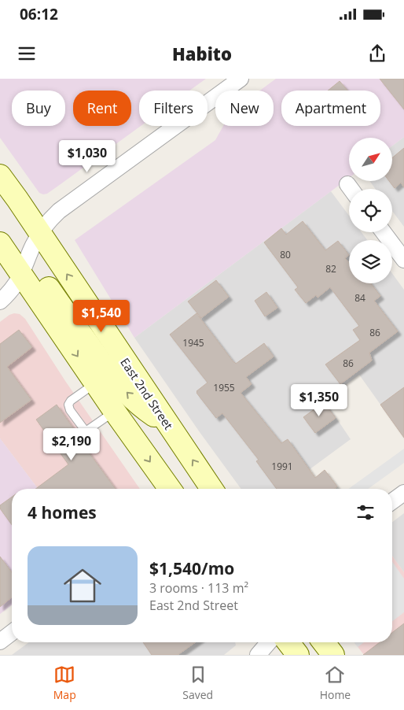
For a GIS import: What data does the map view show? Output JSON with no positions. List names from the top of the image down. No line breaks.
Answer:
{"streets":{"main road":["East 2nd Street"]},"house_numbers":["80","82","84","86","1945","86","1955","1991"],"north":"top right","page":{"status":"06:12","header":"Habito","chip":["Buy","Rent","Filters","New","Apartment"],"price":["$1,030","$1,540","$1,350","$2,190"],"heading":"4 homes","list":[{"name":"$1,540/mo","note":"3 rooms · 113 m² · East 2nd Street"}],"tabs":["Map","Saved","Home"]}}
